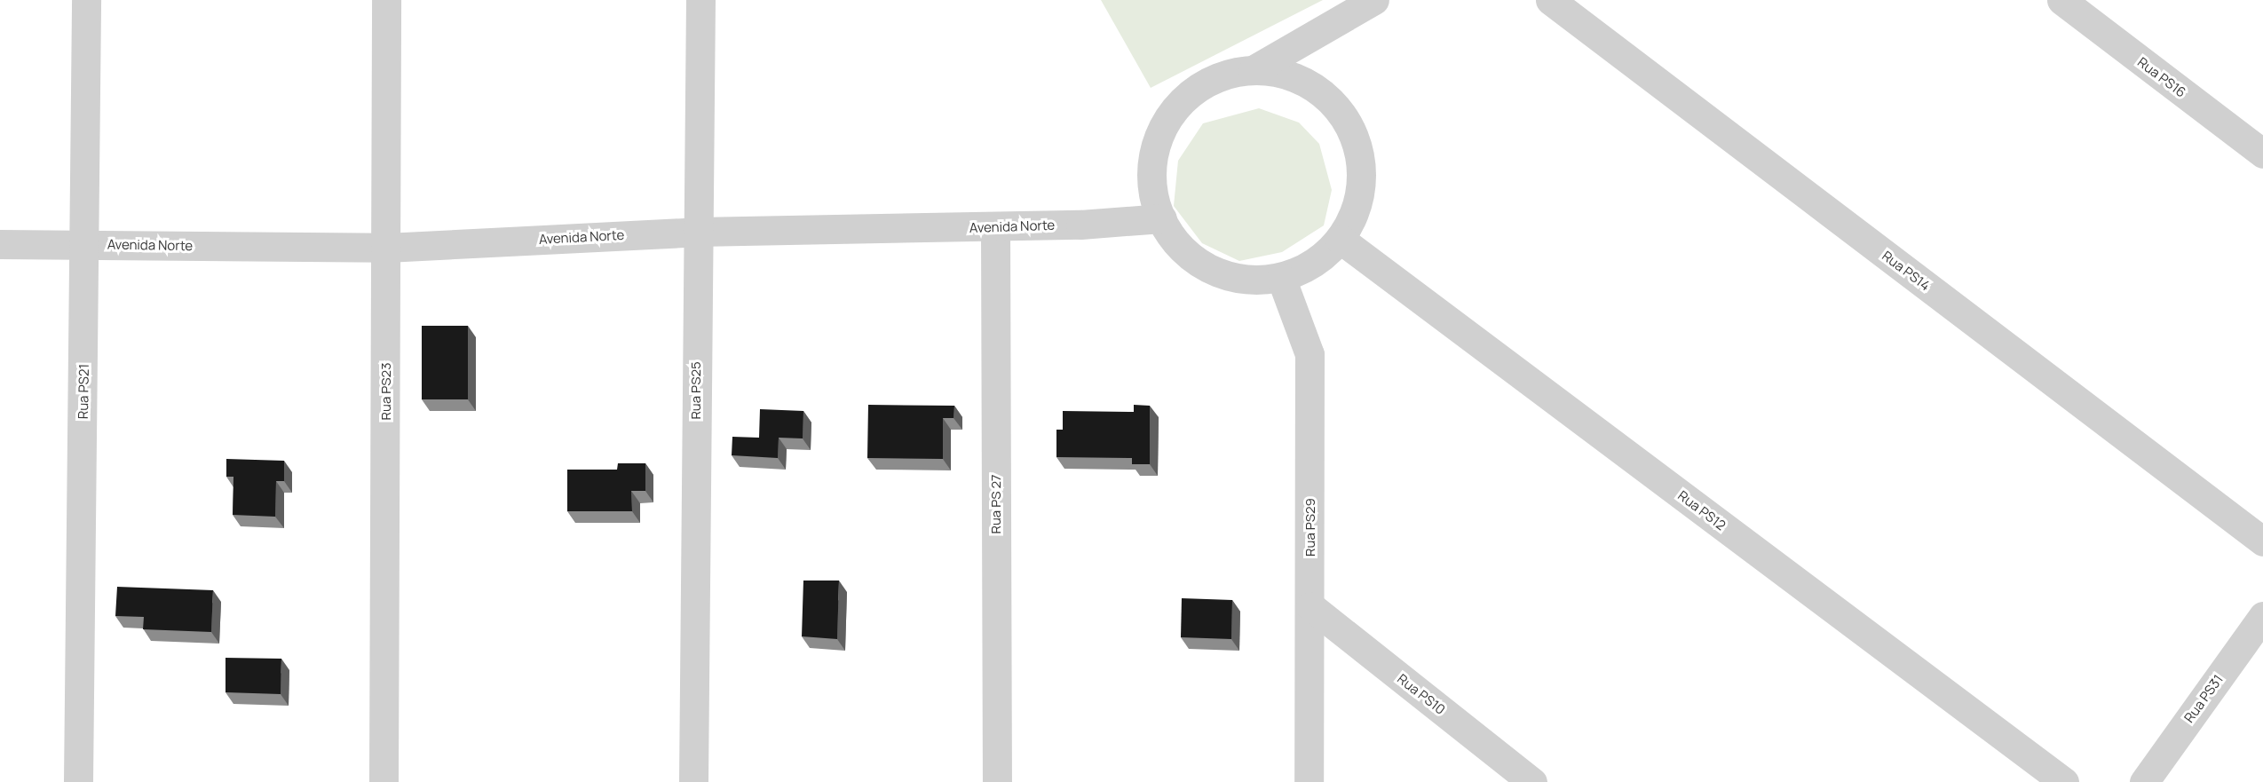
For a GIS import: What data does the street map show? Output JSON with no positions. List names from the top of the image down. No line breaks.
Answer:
{"streets":{"street":["Rua PS16","Avenida Norte","Rua PS14","Rua PS25","Rua PS21","Rua PS23","Rua PS 27","Rua PS12","Rua PS29","Rua PS10","Rua PS31"]},"crossings":[["Avenida Norte","Rua PS25"],["Avenida Norte","Rua PS21"],["Avenida Norte","Rua PS23"],["Avenida Norte","Rua PS 27"],["Rua PS29","Rua PS10"]]}
